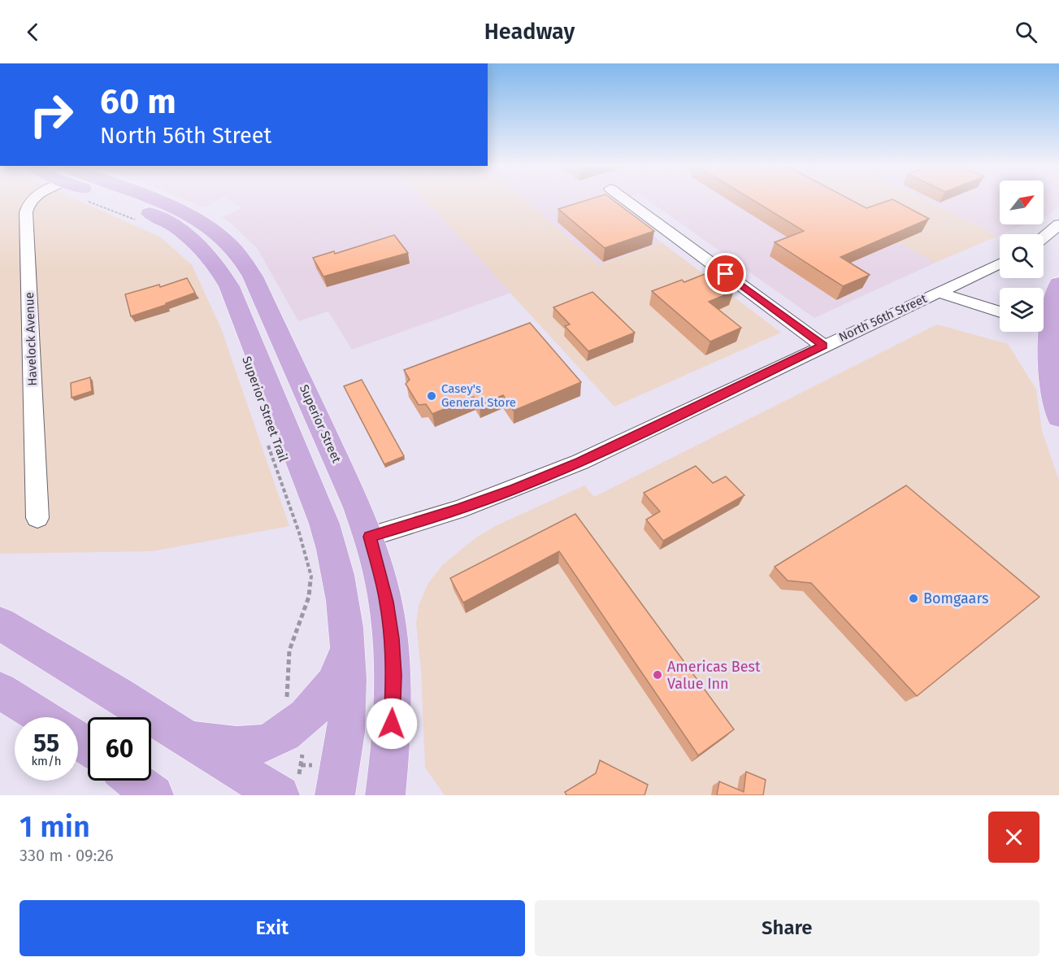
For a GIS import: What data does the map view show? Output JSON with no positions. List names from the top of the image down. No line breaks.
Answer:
{"streets":{"main road":["Superior Street"],"street":["North 56th Street","Havelock Avenue"],"path":["Superior Street Trail"]},"crossings":[["North 56th Street","Superior Street"]],"places":["Casey's General Store","Bomgaars","Americas Best Value Inn"],"north":"top right","page":{"header":"Headway","turn":["60 m","North 56th Street"],"speed":"55 km/h","limit":"60","heading":["1 min","330 m · 09:26"],"buttons":["Exit","Share"]}}
